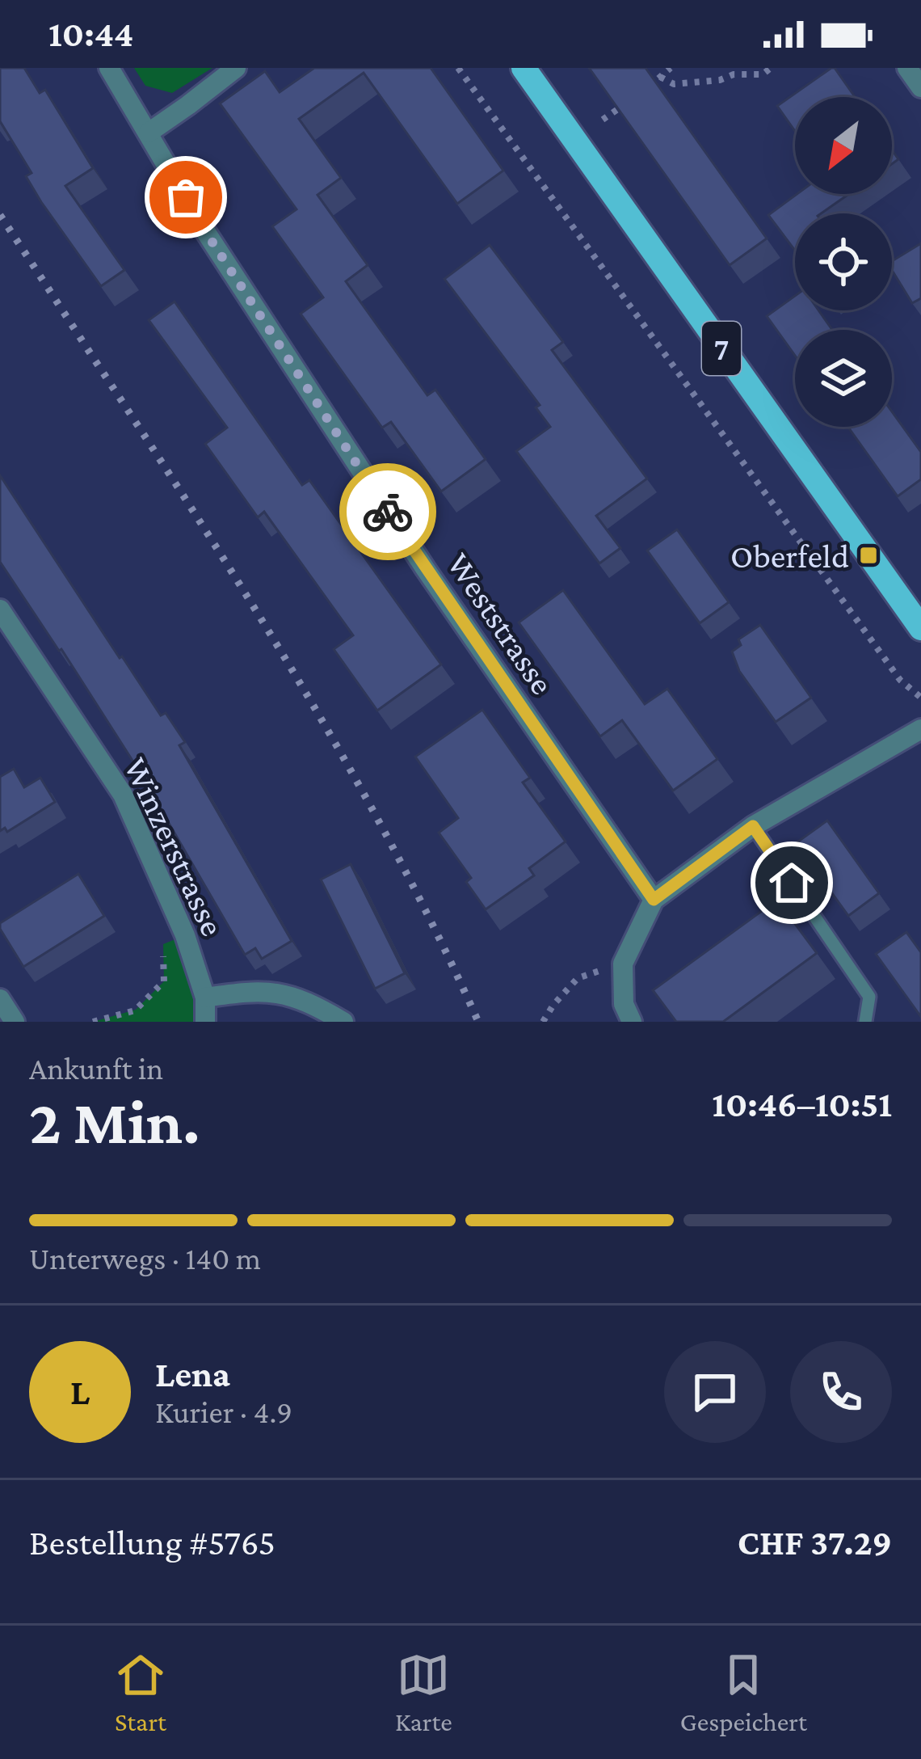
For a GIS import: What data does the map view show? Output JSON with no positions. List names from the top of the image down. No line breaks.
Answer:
{"streets":{"main road":["7"],"street":["Weststrasse","Winzerstrasse"]},"places":{"transit":["Oberfeld"]},"north":"bottom left","page":{"status":"10:44","heading":["2 Min.","Ankunft in","10:46–10:51"],"panel":["Lena","Kurier · 4.9","Bestellung #5765","CHF 37.29"],"bar":"Unterwegs · 140 m","round":"L","tabs":["Start","Karte","Gespeichert"]}}
